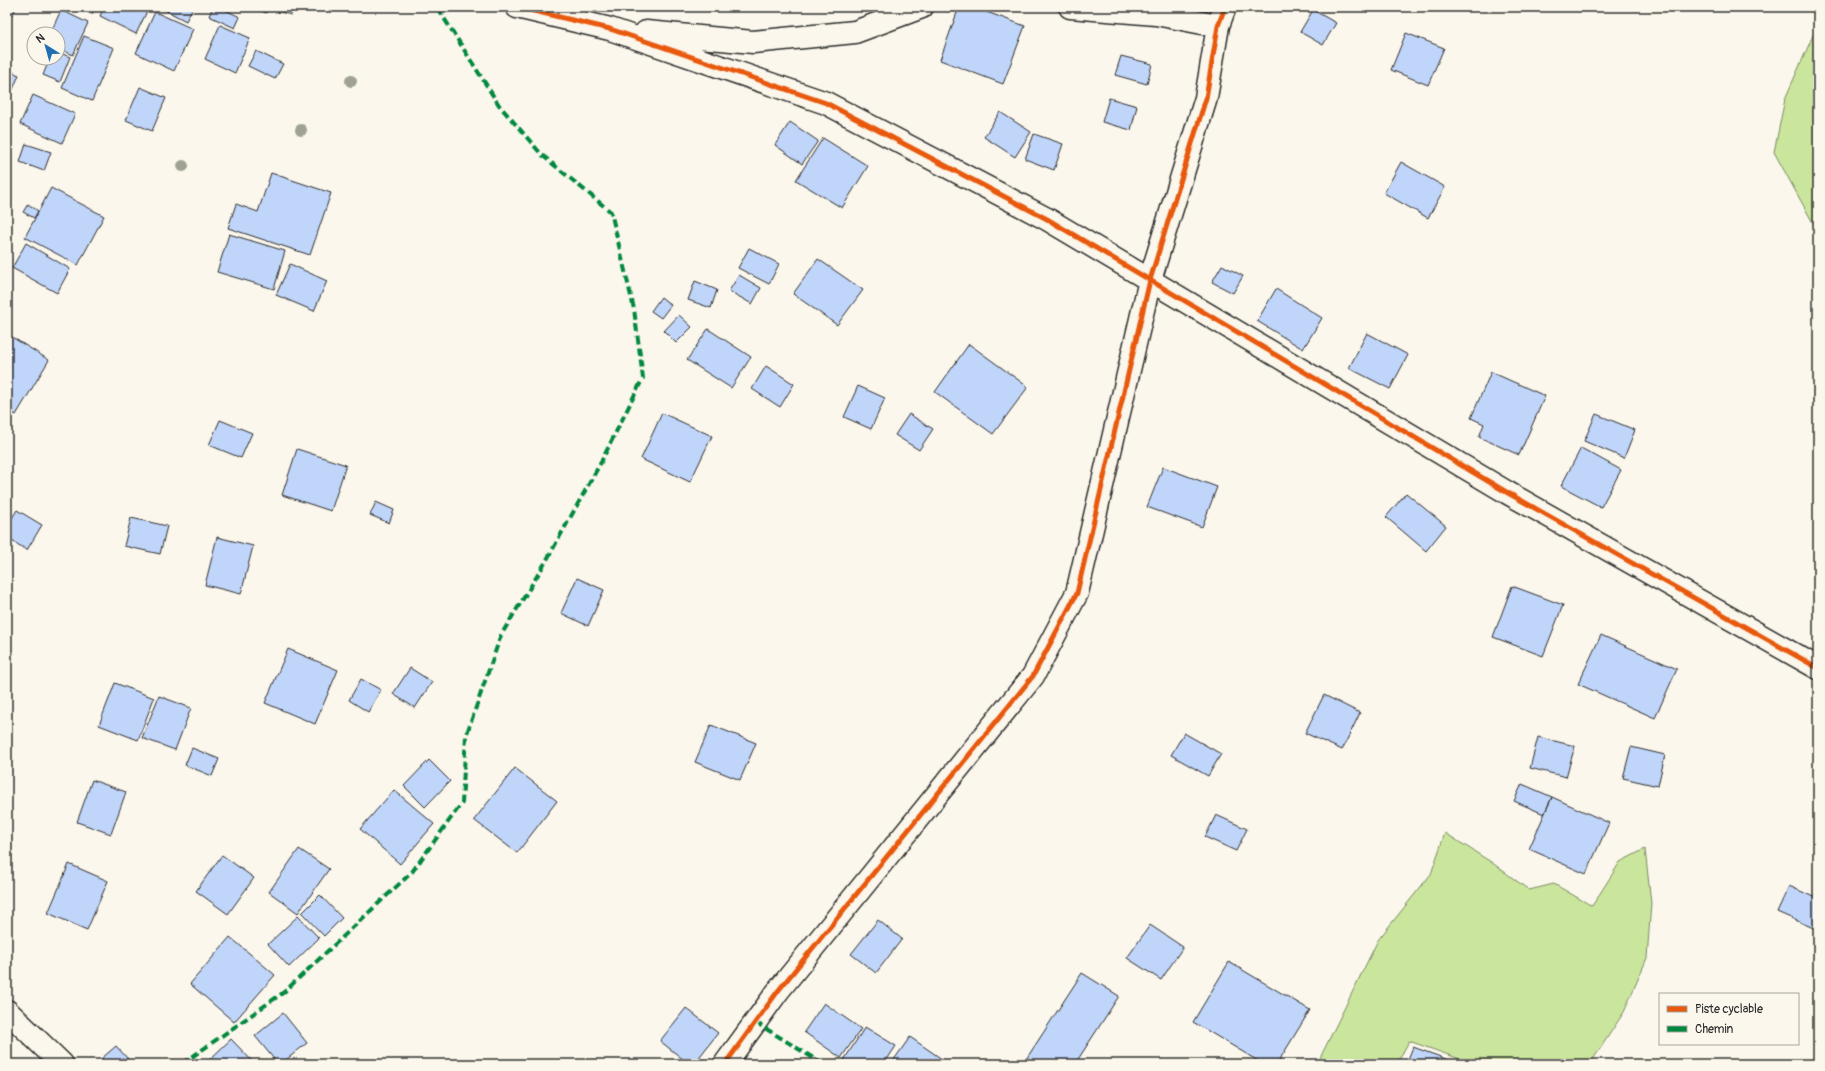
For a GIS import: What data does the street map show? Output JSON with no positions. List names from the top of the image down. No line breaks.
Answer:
{"legend":["Piste cyclable","Chemin"],"north":"top left"}
